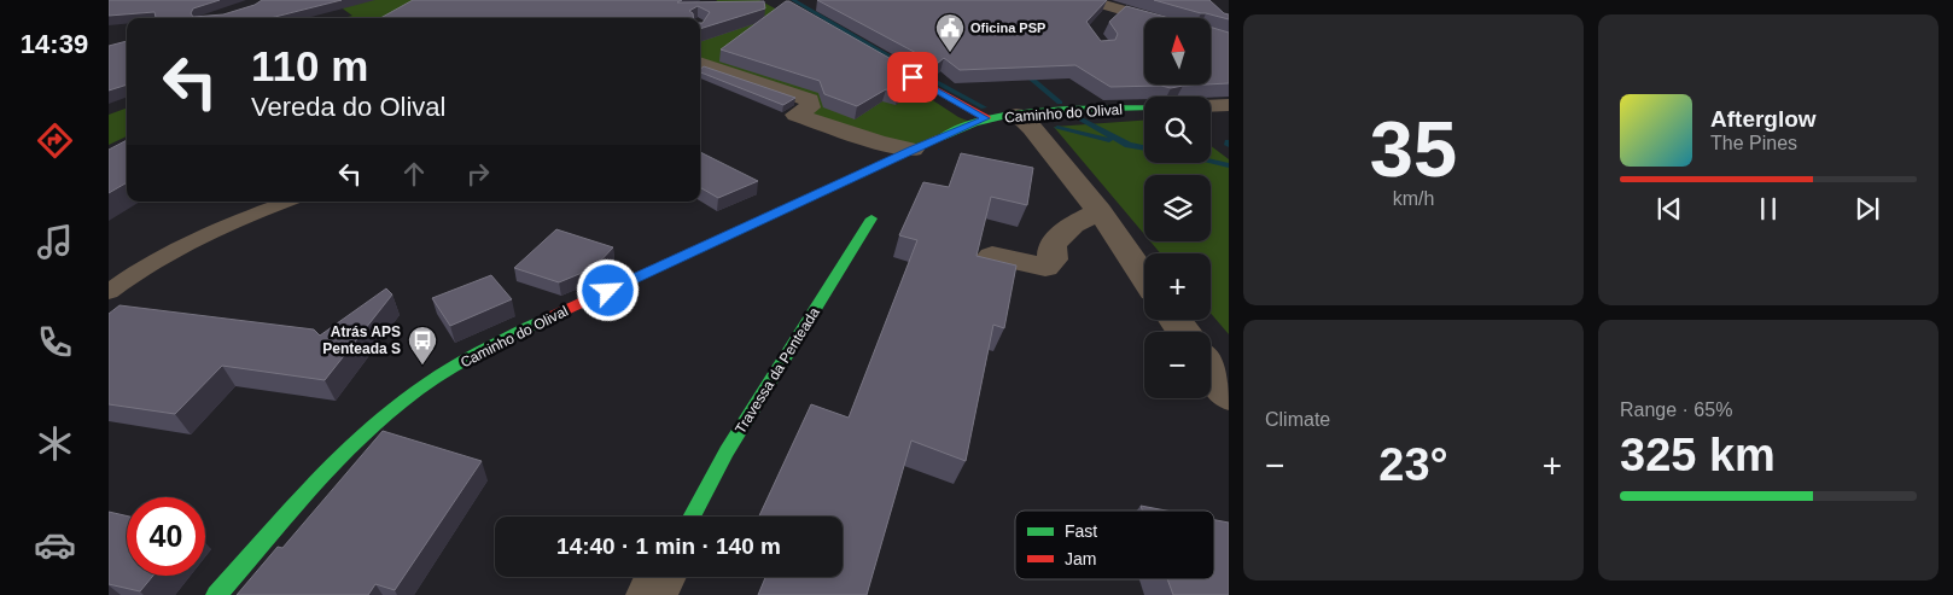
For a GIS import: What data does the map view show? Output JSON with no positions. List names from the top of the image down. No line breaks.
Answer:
{"streets":{"street":["Caminho do Olival","Travessa da Penteada"]},"places":{"public building":["Oficina PSP"],"bus stop":["Atrás APS Penteada S"]},"legend":["Fast","Jam"],"north":"top","page":{"tabs":"14:39","tile":[["35","km/h"],"Climate",["Range · 65%","325 km"]],"map_buttons":["+","−"],"turn":["110 m","Vereda do Olival"],"song":["Afterglow","The Pines"],"heat":["−","23°","+"],"limit":"40","trip":"14:40 · 1 min · 140 m"}}
